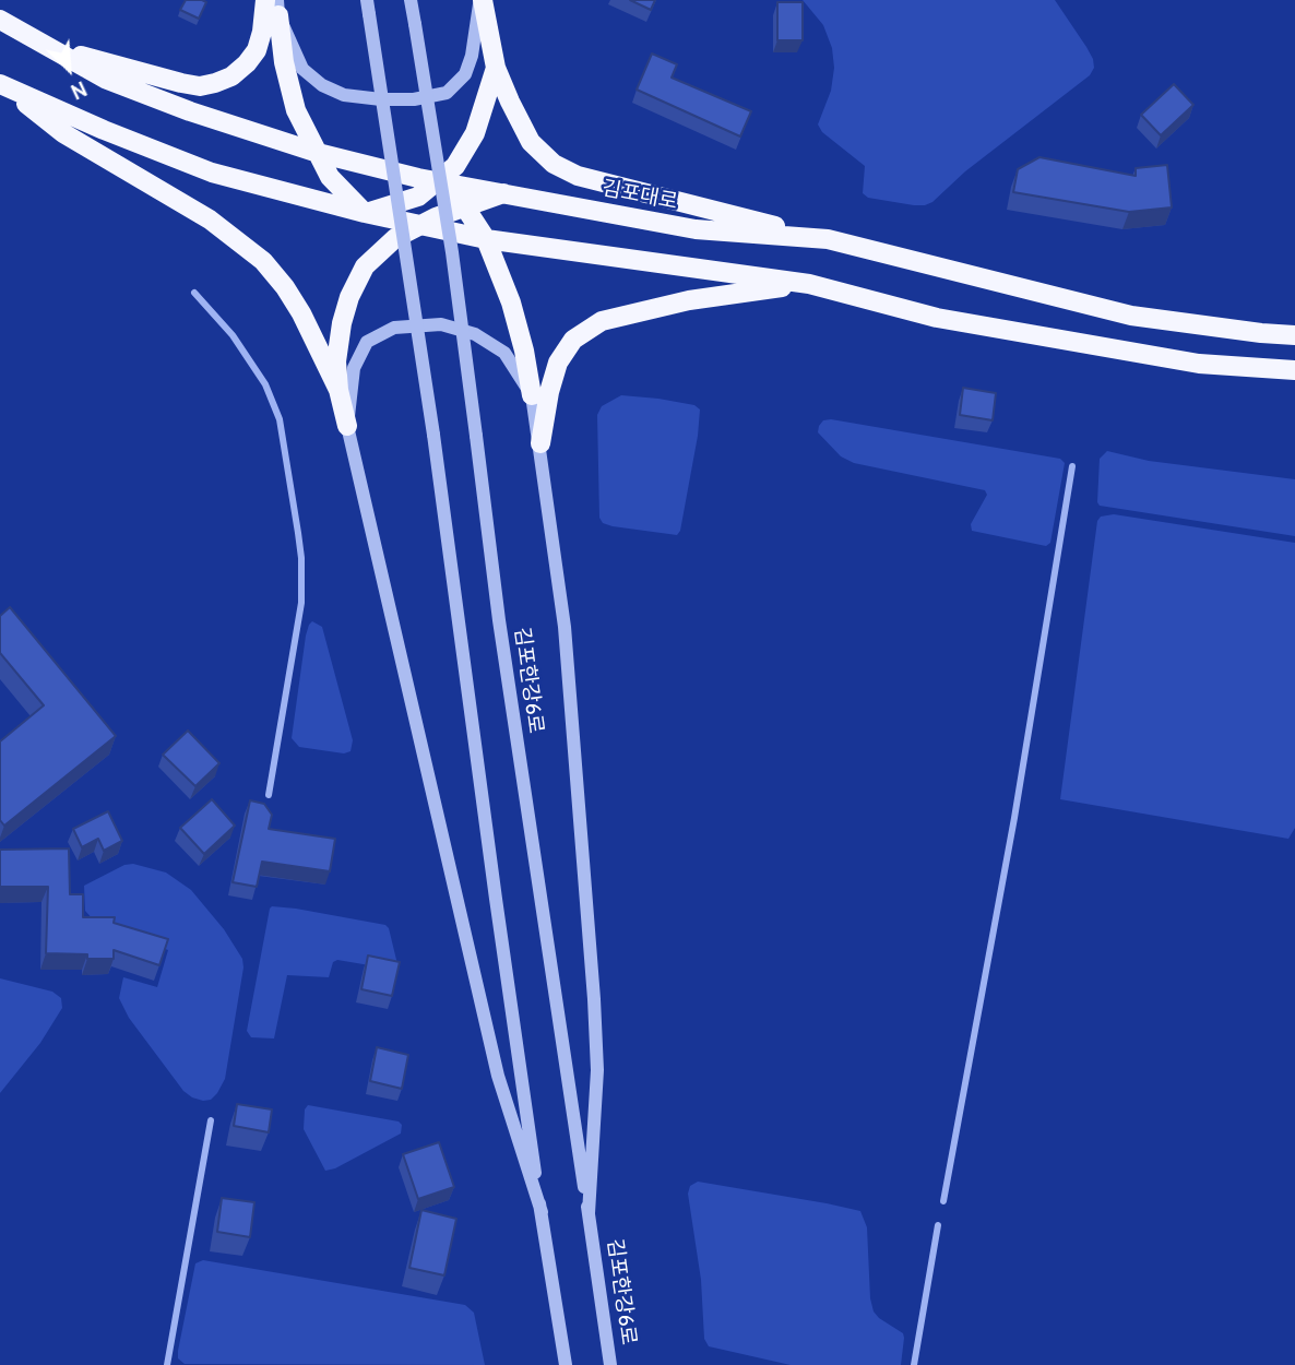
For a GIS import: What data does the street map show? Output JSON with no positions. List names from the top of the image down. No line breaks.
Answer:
{"streets":{"main road":["김포대로"],"street":["김포한강6로"]},"north":"bottom right"}
